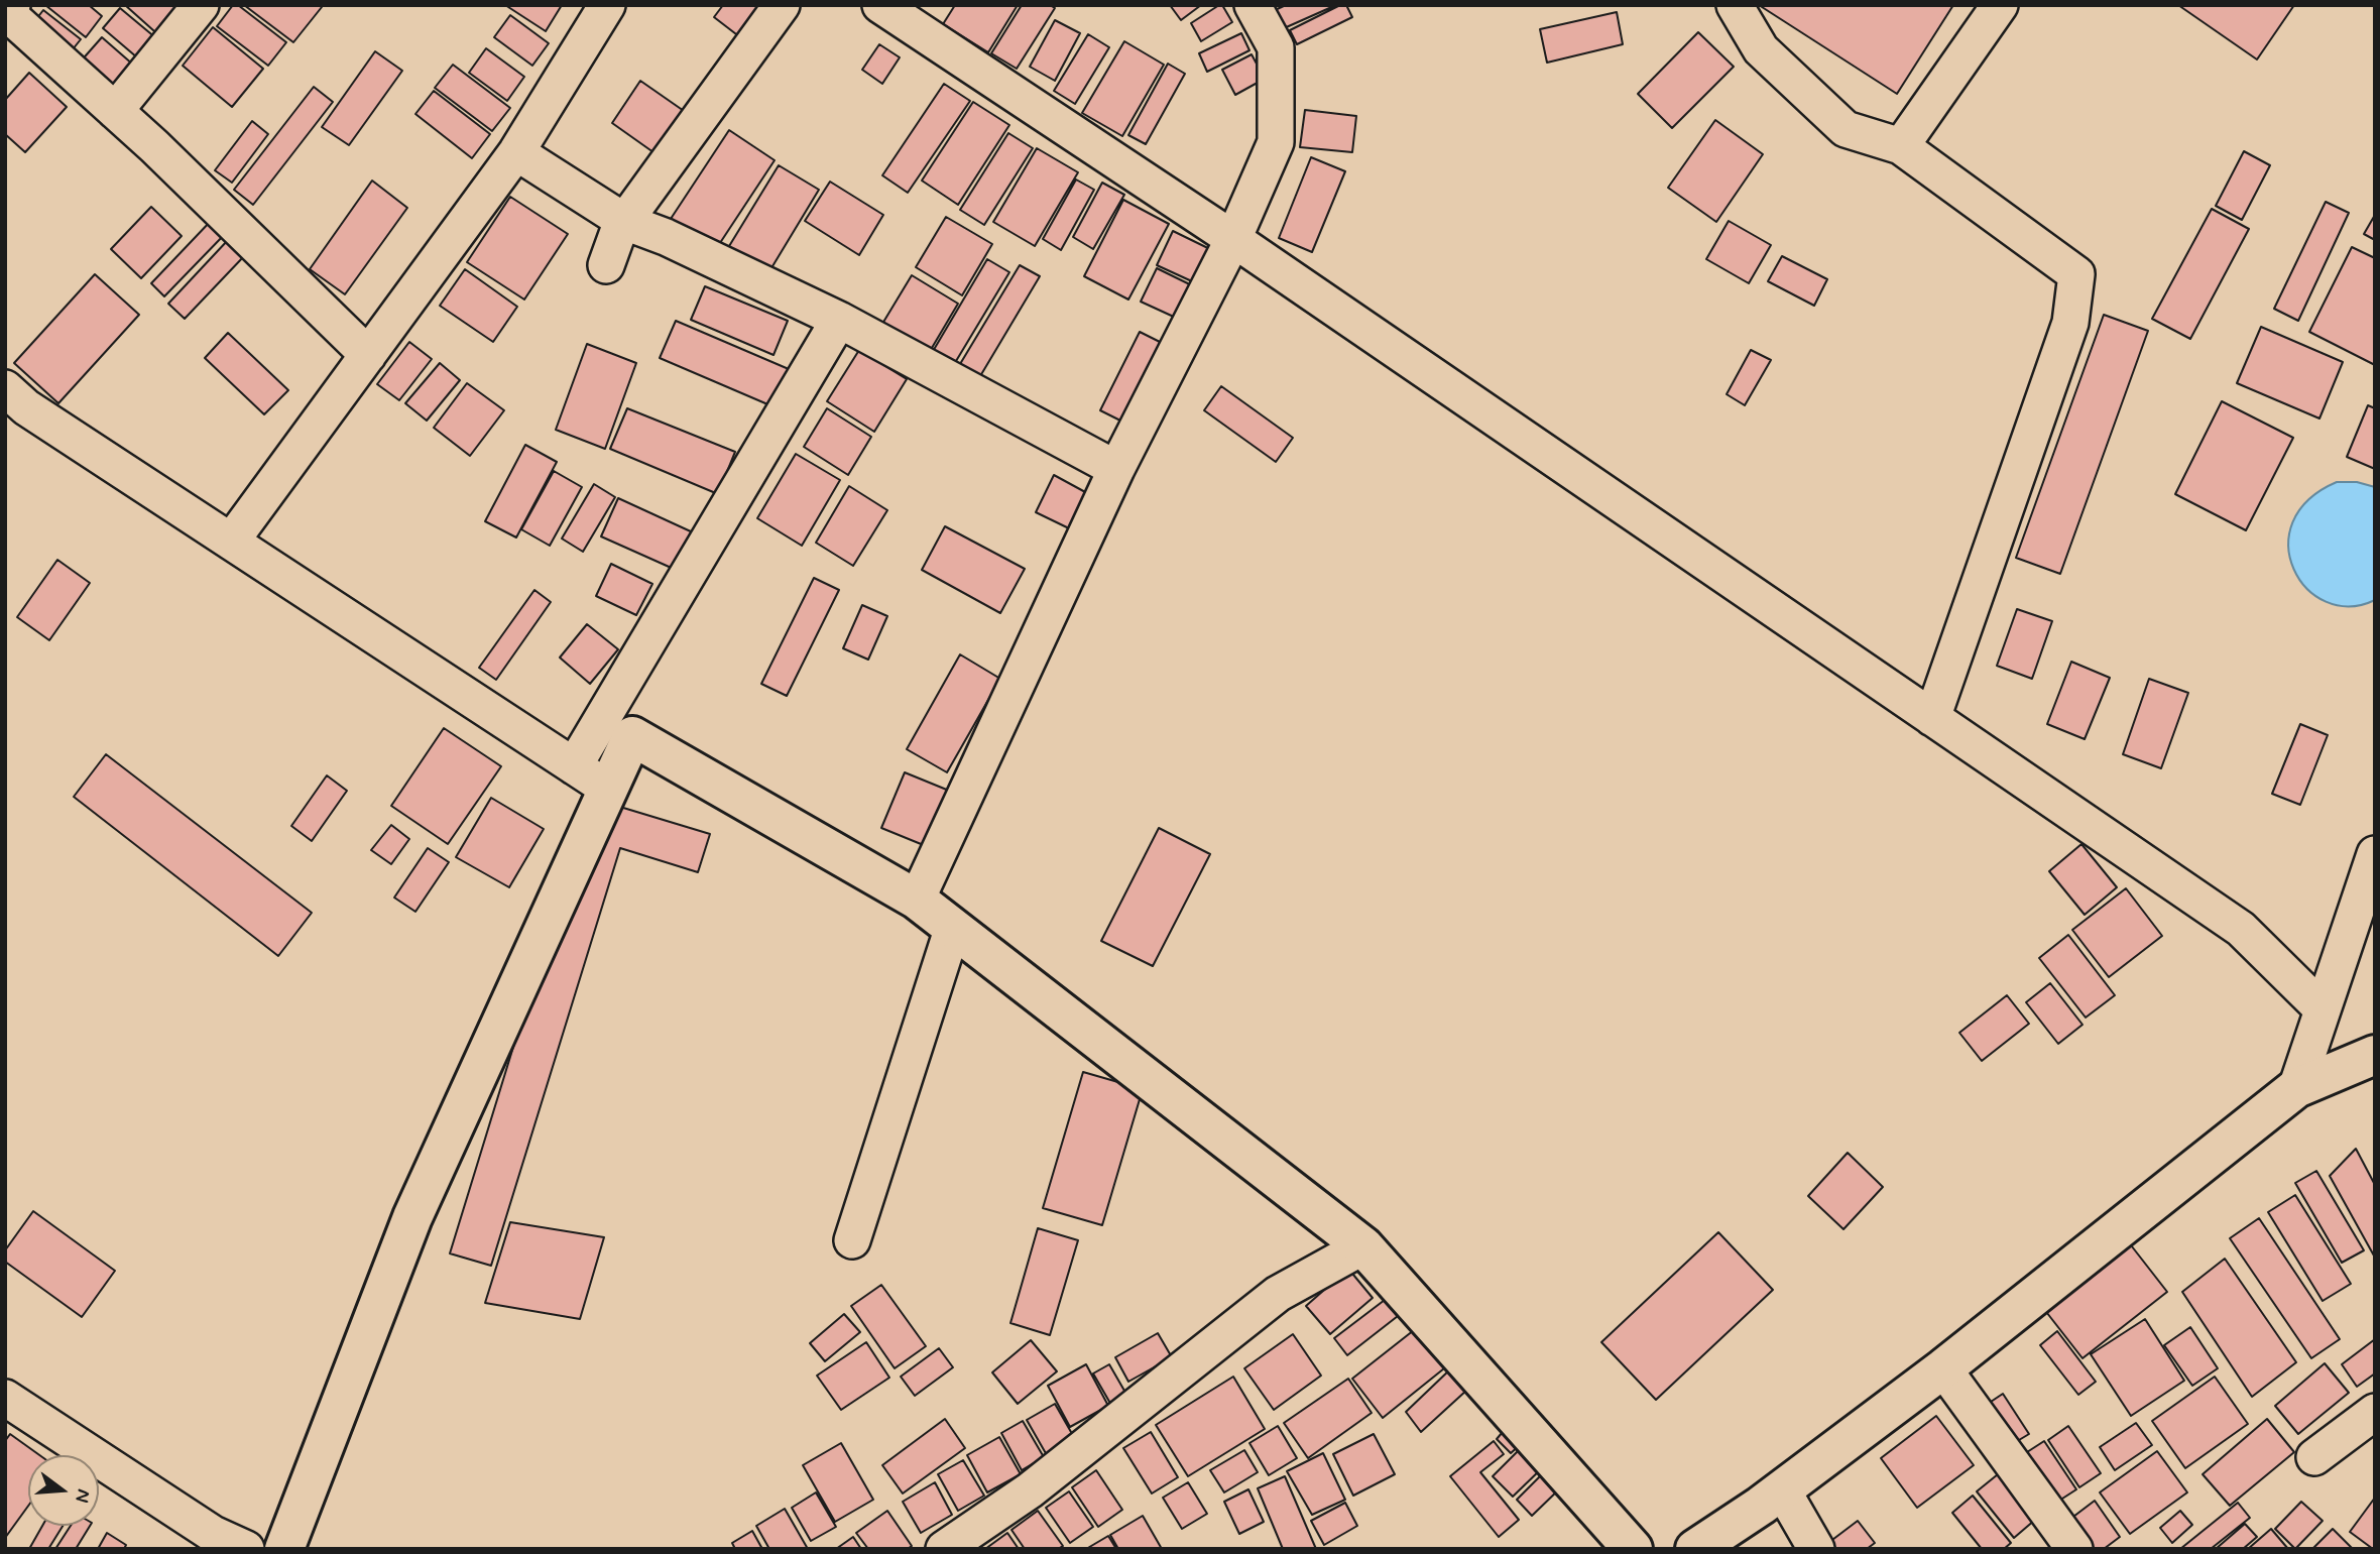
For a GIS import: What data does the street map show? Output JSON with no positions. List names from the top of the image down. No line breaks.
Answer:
{"north":"right"}
